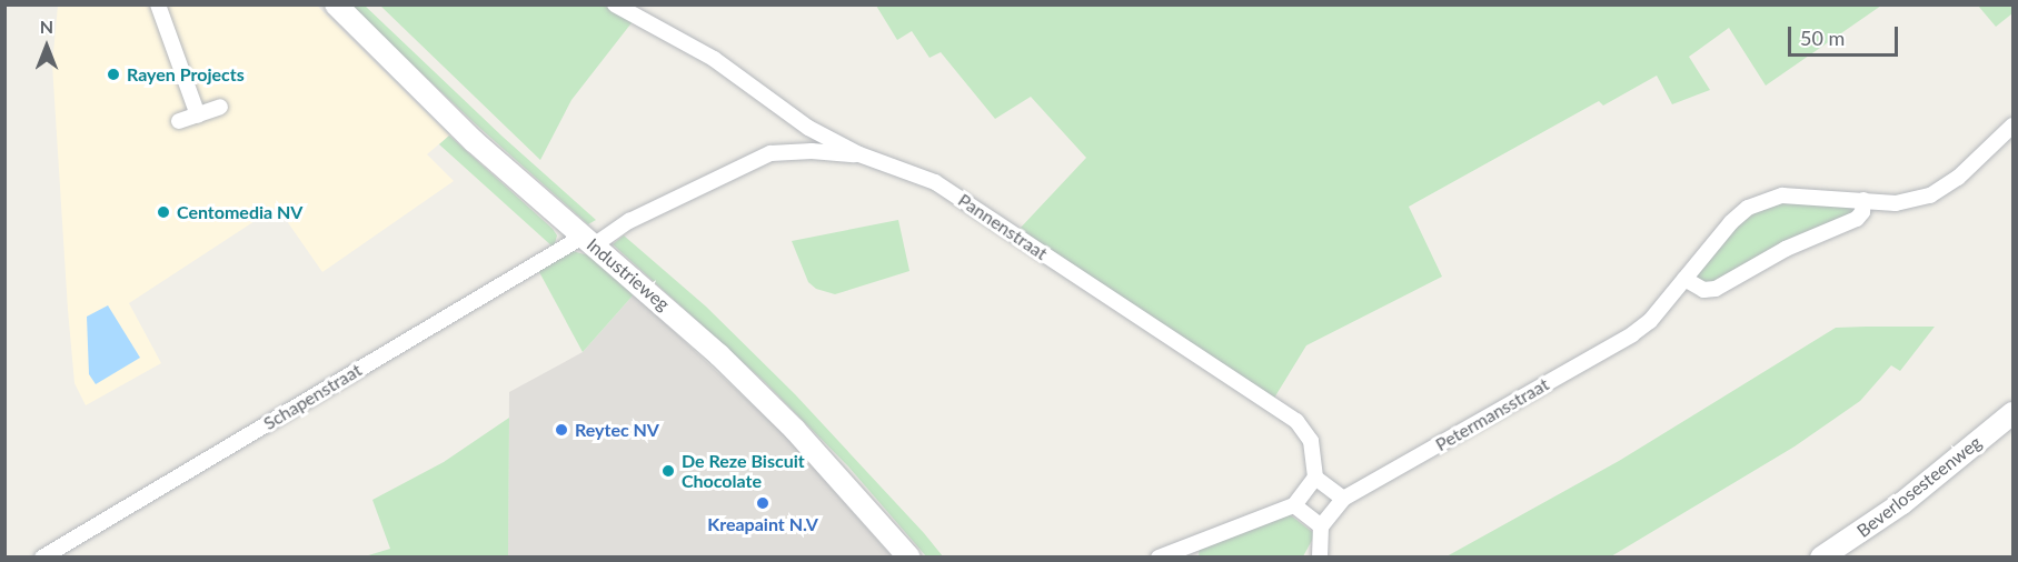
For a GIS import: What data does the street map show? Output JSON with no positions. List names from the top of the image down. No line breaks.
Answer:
{"streets":{"main road":["Industrieweg","Beverlosesteenweg"],"street":["Pannenstraat","Schapenstraat","Petermansstraat"]},"crossings":[["Pannenstraat","Schapenstraat"],["Industrieweg","Schapenstraat"]],"places":["Rayen Projects","Centomedia NV","Reytec NV","De Reze Biscuit Chocolate","Kreapaint N.V"],"scale_bar":"50 m","north":"top"}
